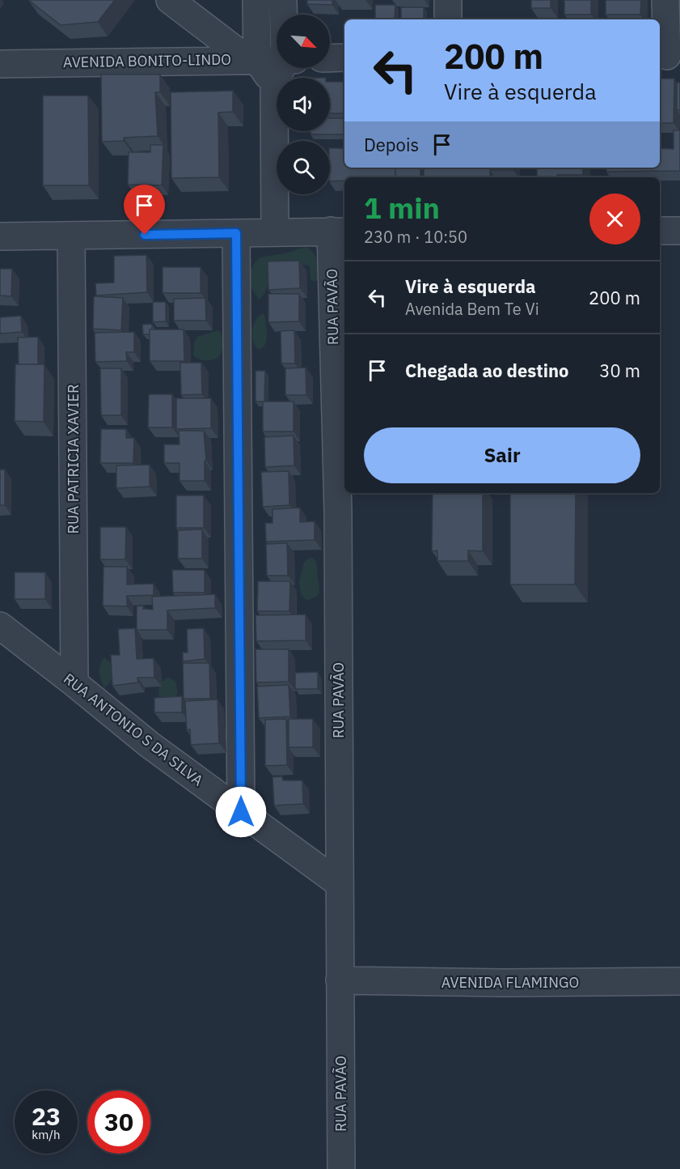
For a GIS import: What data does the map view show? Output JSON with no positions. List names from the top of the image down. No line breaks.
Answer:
{"streets":{"street":["AVENIDA BONITO-LINDO","RUA PAVÃO","RUA PATRICIA XAVIER","RUA ANTONIO S DA SILVA","AVENIDA FLAMINGO"]},"crossings":[["RUA PAVÃO","RUA ANTONIO S DA SILVA"],["RUA PAVÃO","AVENIDA FLAMINGO"],["RUA PATRICIA XAVIER","RUA ANTONIO S DA SILVA"]],"north":"bottom right","page":{"turn":["200 m","Vire à esquerda"],"then":"Depois","heading":["1 min","230 m · 10:50"],"list":[{"name":"Vire à esquerda","note":"Avenida Bem Te Vi","value":"200 m"},{"name":"Chegada ao destino","value":"30 m"}],"buttons":"Sair","speed":"23 km/h","limit":"30"}}
